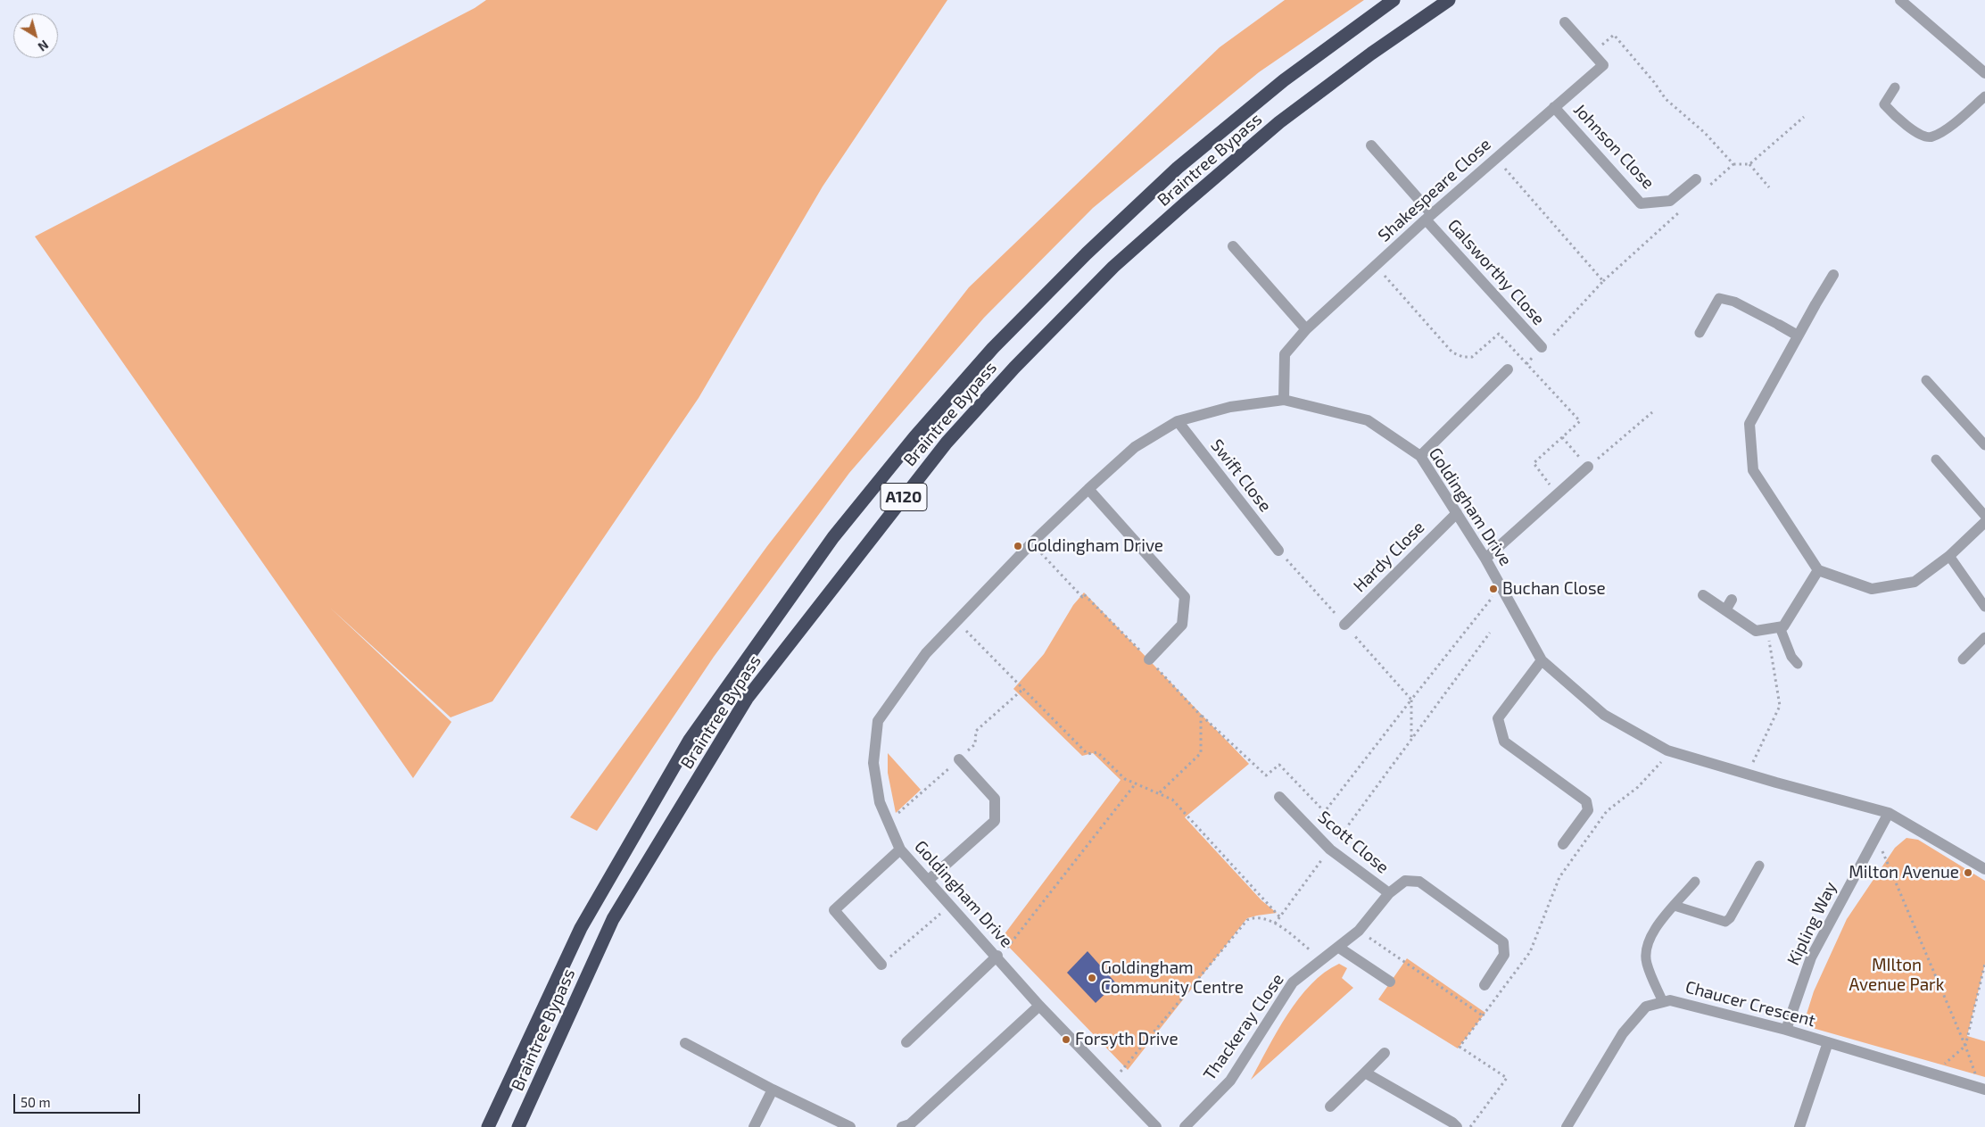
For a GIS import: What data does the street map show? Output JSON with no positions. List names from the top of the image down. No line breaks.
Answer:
{"streets":{"highway":["Braintree Bypass","A120"],"street":["Johnson Close","Shakespeare Close","Galsworthy Close","Swift Close","Goldingham Drive","Hardy Close","Scott Close","Kipling Way","Chaucer Crescent","Thackeray Close"]},"crossings":[["Johnson Close","Shakespeare Close"],["Shakespeare Close","Galsworthy Close"],["Shakespeare Close","Goldingham Drive"],["Swift Close","Goldingham Drive"],["Goldingham Drive","Hardy Close"],["Scott Close","Thackeray Close"],["Kipling Way","Chaucer Crescent"]],"parks":["MIlton Avenue Park"],"places":["Goldingham Drive","Buchan Close","Milton Avenue","Goldingham Community Centre","Forsyth Drive"],"scale_bar":"50 m","north":"bottom right"}
